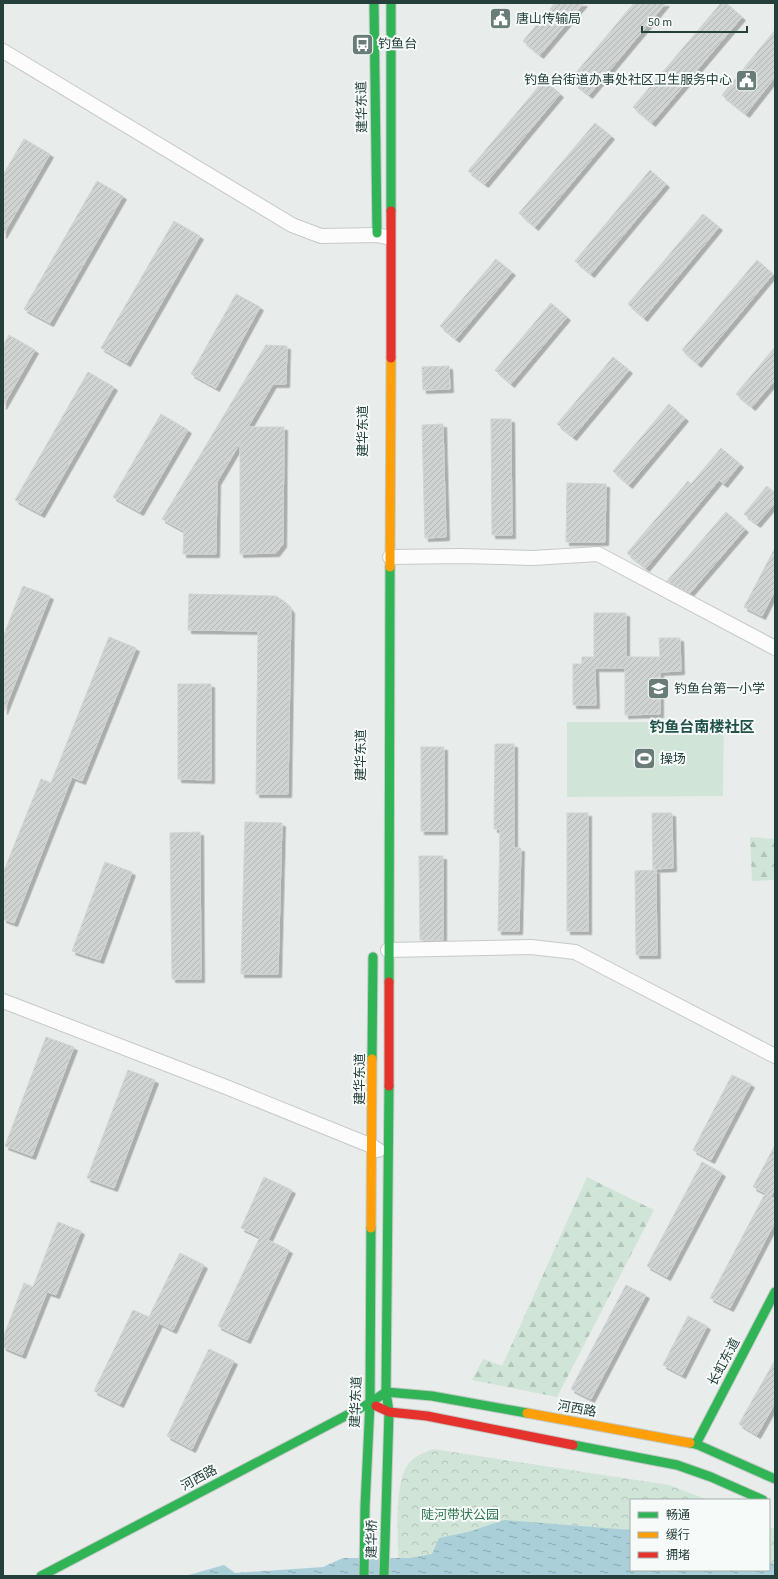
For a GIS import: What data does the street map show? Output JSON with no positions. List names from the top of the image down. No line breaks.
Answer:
{"streets":{"main road":["建华东道","长虹东道","河西路","建华桥"]},"crossings":[["建华东道","河西路"],["建华东道","建华桥"],["长虹东道","河西路"]],"districts":["钓鱼台南楼社区"],"parks":["陡河带状公园"],"places":{"public building":["唐山传输局","钓鱼台街道办事处社区卫生服务中心"],"bus stop":["钓鱼台"],"school or university":["钓鱼台第一小学"],"sports":["操场"]},"legend":["畅通","缓行","拥堵"],"scale_bar":"50 m"}
